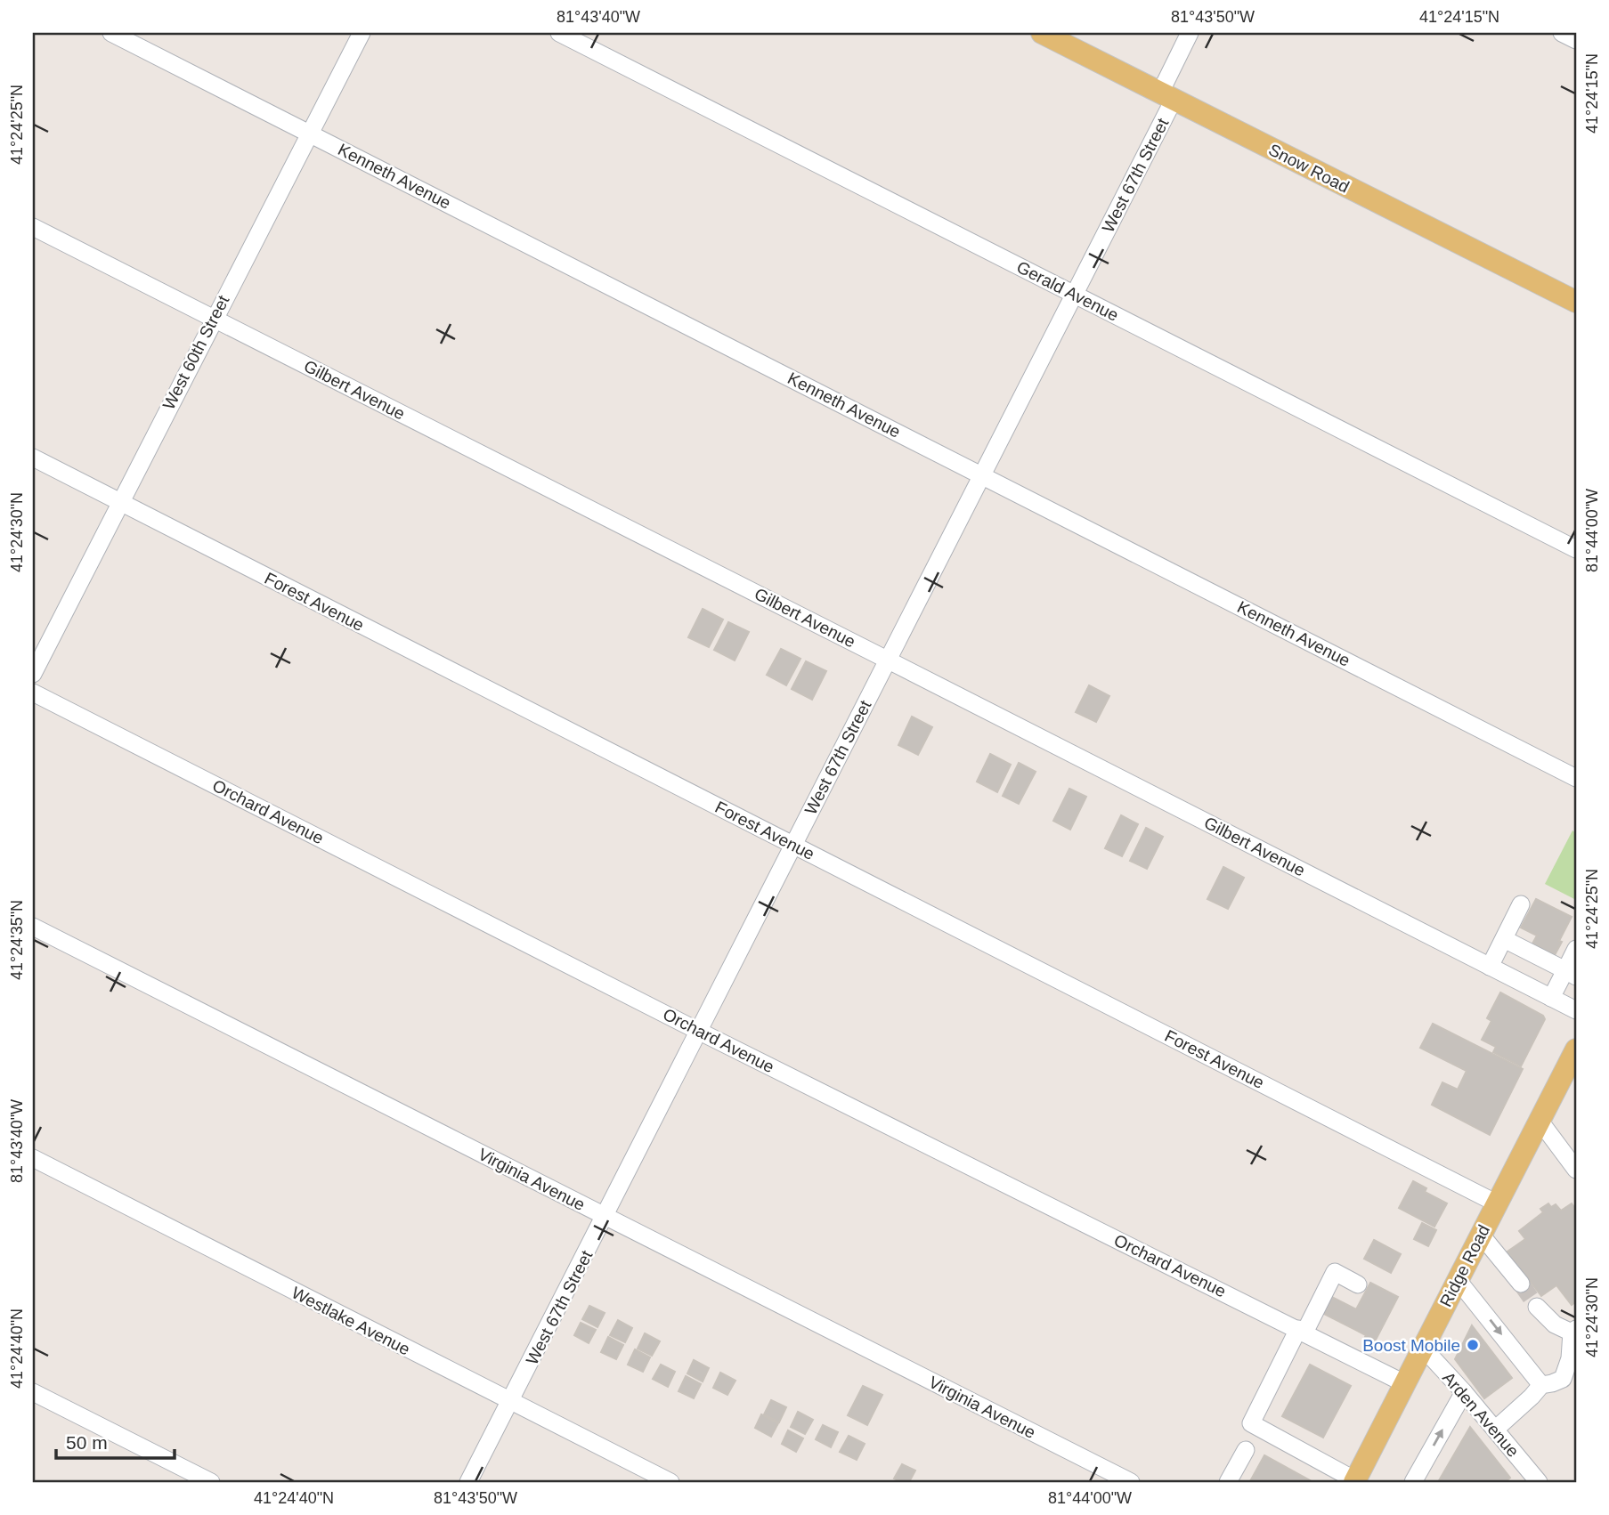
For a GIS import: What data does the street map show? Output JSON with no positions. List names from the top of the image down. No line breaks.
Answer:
{"streets":{"main road":["Snow Road","Ridge Road"],"street":["West 67th Street","Kenneth Avenue","Gerald Avenue","West 60th Street","Gilbert Avenue","Forest Avenue","Orchard Avenue","Virginia Avenue","Westlake Avenue","Arden Avenue"]},"crossings":[["Snow Road","West 67th Street"],["West 67th Street","Kenneth Avenue"],["West 67th Street","Gerald Avenue"],["West 67th Street","Gilbert Avenue"],["West 67th Street","Forest Avenue"],["West 67th Street","Orchard Avenue"],["West 67th Street","Virginia Avenue"],["West 67th Street","Westlake Avenue"],["Kenneth Avenue","West 60th Street"],["West 60th Street","Gilbert Avenue"],["West 60th Street","Forest Avenue"],["Forest Avenue","Ridge Road"],["Orchard Avenue","Ridge Road"],["Ridge Road","Arden Avenue"]],"places":["Boost Mobile"],"scale_bar":"50 m","coordinates":["81°43'40\"W","81°43'50\"W","41°24'15\"N","41°24'25\"N","81°44'00\"W","41°24'30\"N","41°24'35\"N","41°24'40\"N"]}
